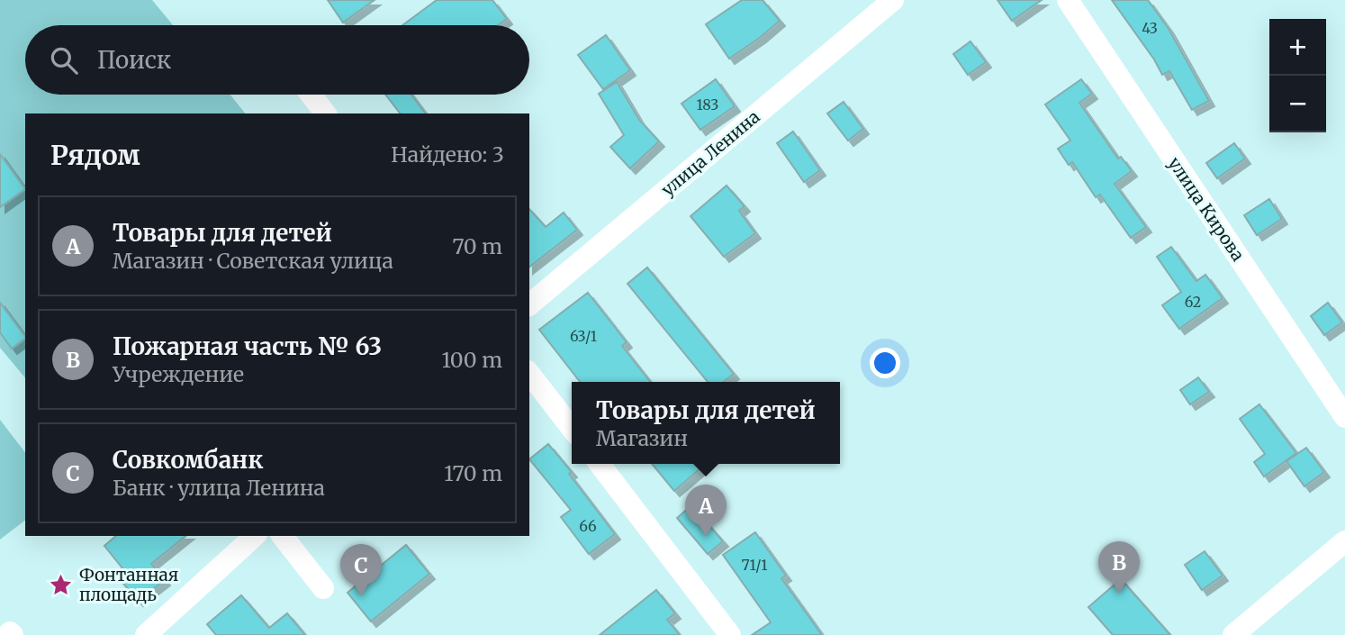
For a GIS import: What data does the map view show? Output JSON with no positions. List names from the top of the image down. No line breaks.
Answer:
{"streets":{"street":["улица Ленина","улица Кирова"]},"places":{"place":["Фонтанная площадь"]},"house_numbers":["43","183","62","63/1","66","71/1"],"page":{"map_buttons":["+","−"],"search":"Поиск","heading":["Рядом","Найдено: 3"],"list":[{"mark":"A","name":"Товары для детей","note":"Магазин · Советская улица","value":"70 m"},{"mark":"B","name":"Пожарная часть № 63","note":"Учреждение","value":"100 m"},{"mark":"C","name":"Совкомбанк","note":"Банк · улица Ленина","value":"170 m"}],"popup":["Товары для детей","Магазин"],"pins":["A","B","C"]}}
